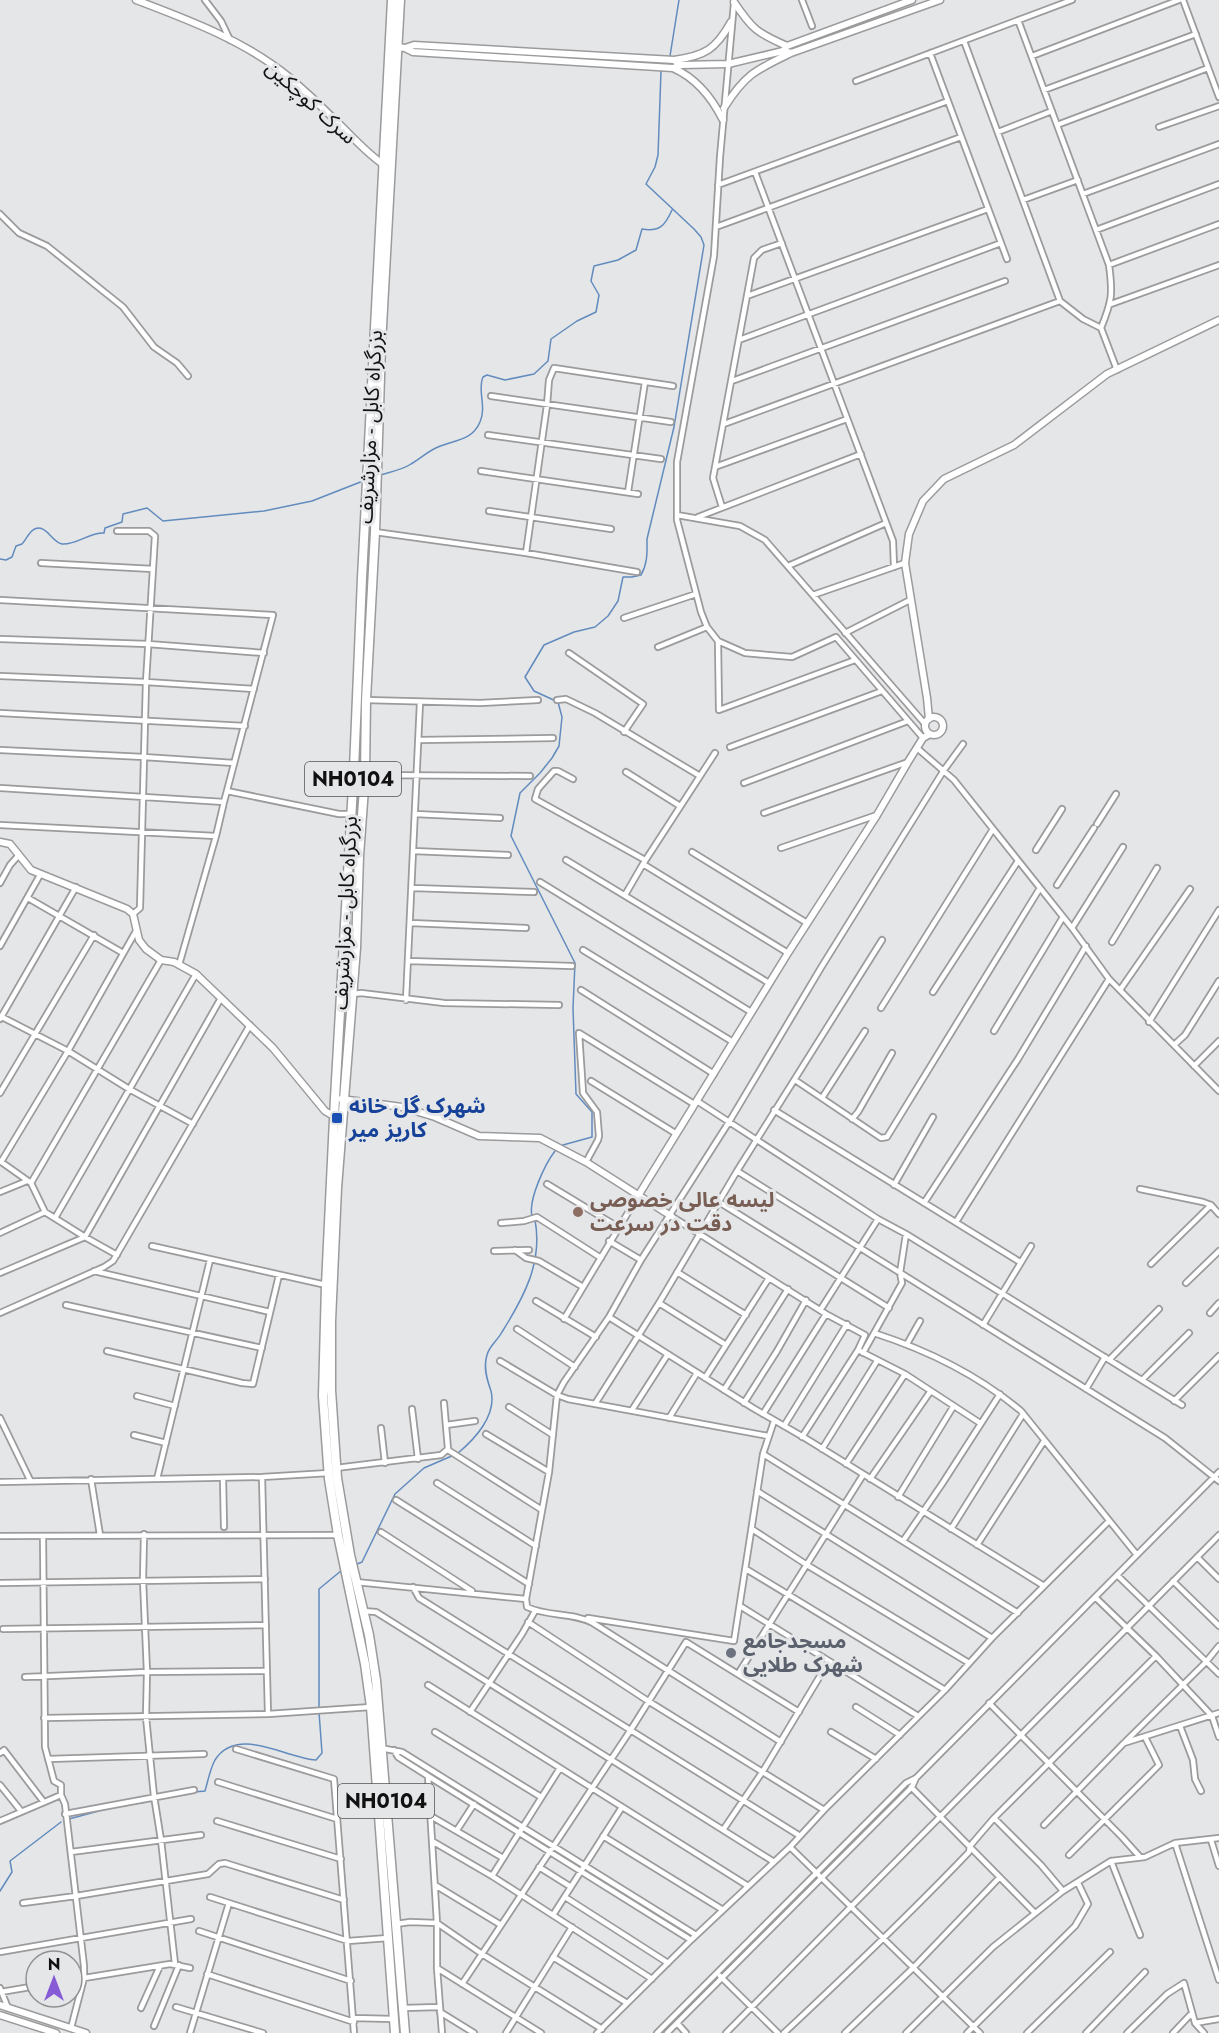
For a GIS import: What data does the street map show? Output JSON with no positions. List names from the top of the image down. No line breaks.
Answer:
{"streets":{"highway":["بزرگراه کابل - مزارشریف","NH0104"],"street":["سرک کوچکین"]},"crossings":[["سرک کوچکین","بزرگراه کابل - مزارشریف"],["بزرگراه کابل - مزارشریف","NH0104"]],"places":{"transit":["شهرک گل خانه کاریز میر"],"other":["لیسه عالی خصوصی دقت در سرعت","مسجدجامع شهرک طلایی"]},"north":"top"}
